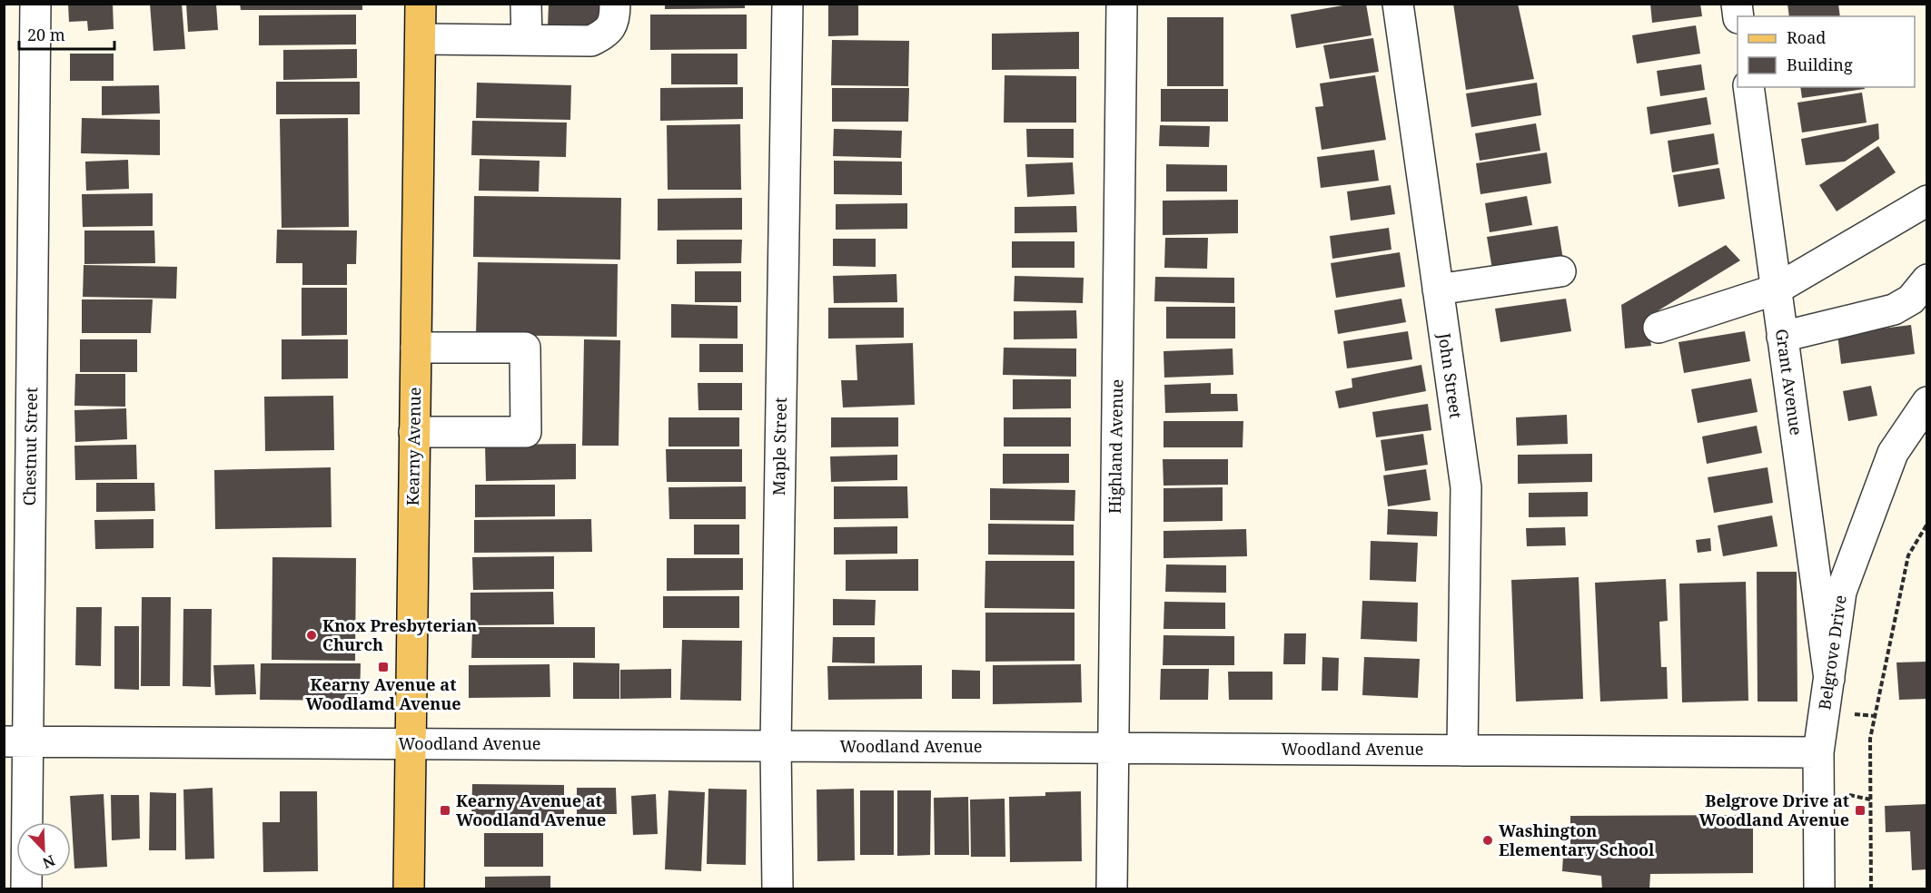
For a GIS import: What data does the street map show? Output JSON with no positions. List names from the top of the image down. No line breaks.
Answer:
{"streets":{"main road":["Kearny Avenue"],"street":["John Street","Grant Avenue","Chestnut Street","Maple Street","Highland Avenue","Belgrove Drive","Woodland Avenue"]},"crossings":[["John Street","Woodland Avenue"],["Grant Avenue","Belgrove Drive"],["Chestnut Street","Woodland Avenue"],["Kearny Avenue","Woodland Avenue"],["Maple Street","Woodland Avenue"],["Highland Avenue","Woodland Avenue"],["Belgrove Drive","Woodland Avenue"]],"places":{"other":["Knox Presbyterian Church","Washington Elementary School"],"transit":["Kearny Avenue at Woodlamd Avenue","Kearny Avenue at Woodland Avenue","Belgrove Drive at Woodland Avenue"]},"legend":["Road","Building"],"scale_bar":"20 m","north":"bottom right"}
